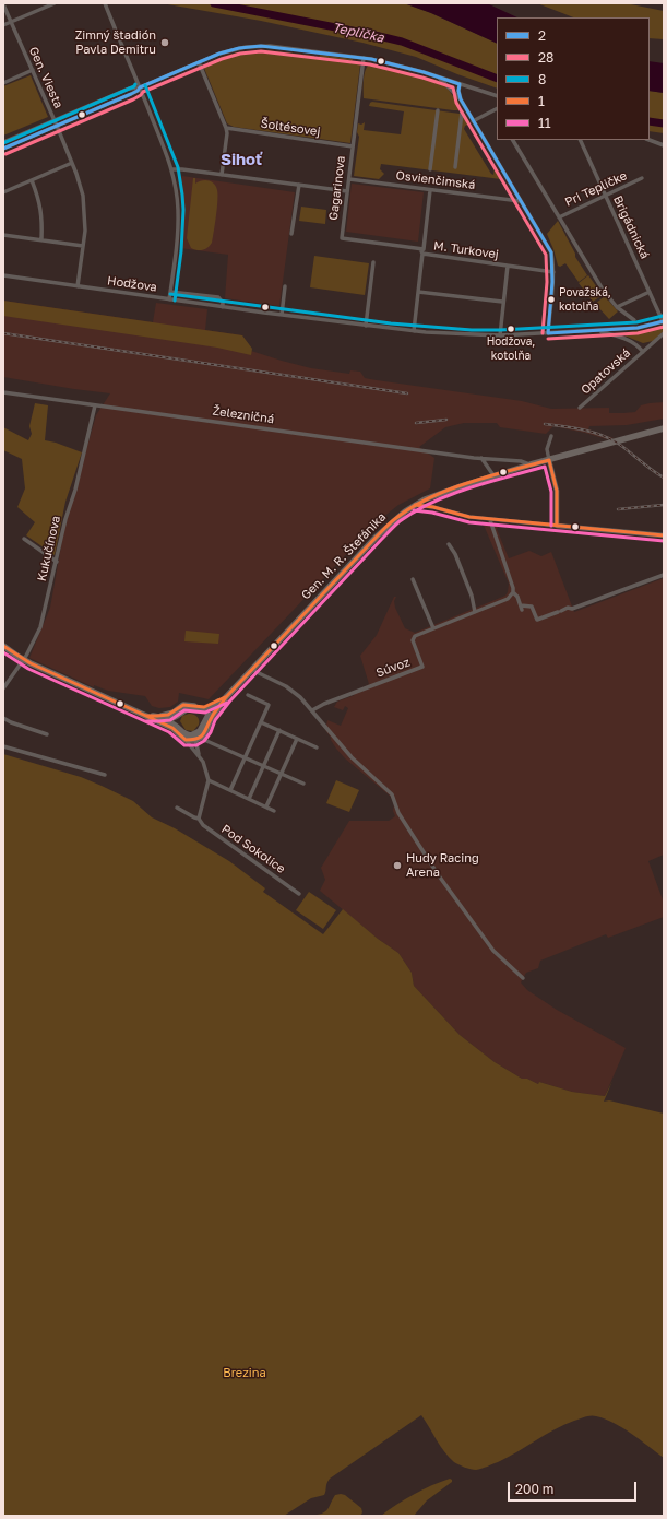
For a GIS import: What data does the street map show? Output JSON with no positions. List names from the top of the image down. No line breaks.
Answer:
{"streets":{"main road":["Gen. M. R. Štefánika"],"street":["Gen. Viesta","Šoltésovej","Osvienčimská","Gagarinova","Pri Tepličke","Brigádnická","M. Turkovej","Hodžova","Opatovská","Železničná","Kukučínova","Súvoz","Pod Sokolice"]},"crossings":[["Gen. Viesta","Hodžova"],["Šoltésovej","Gagarinova"],["Osvienčimská","Gagarinova"],["Osvienčimská","M. Turkovej"],["Gagarinova","M. Turkovej"],["Pri Tepličke","Brigádnická"],["Brigádnická","Hodžova"],["M. Turkovej","Hodžova"],["Hodžova","Opatovská"],["Železničná","Kukučínova"],["Železničná","Gen. M. R. Štefánika"]],"districts":["Sihoť"],"water":["Teplička"],"parks":["Brezina"],"places":["Zimný štadión Pavla Demitru","Považská, kotolňa","Hodžova, kotolňa","Hudy Racing Arena"],"lines":["transit line 2","transit line 28","transit line 8","transit line 1","transit line 11"],"legend":["2","28","8","1","11"],"scale_bar":"200 m"}
